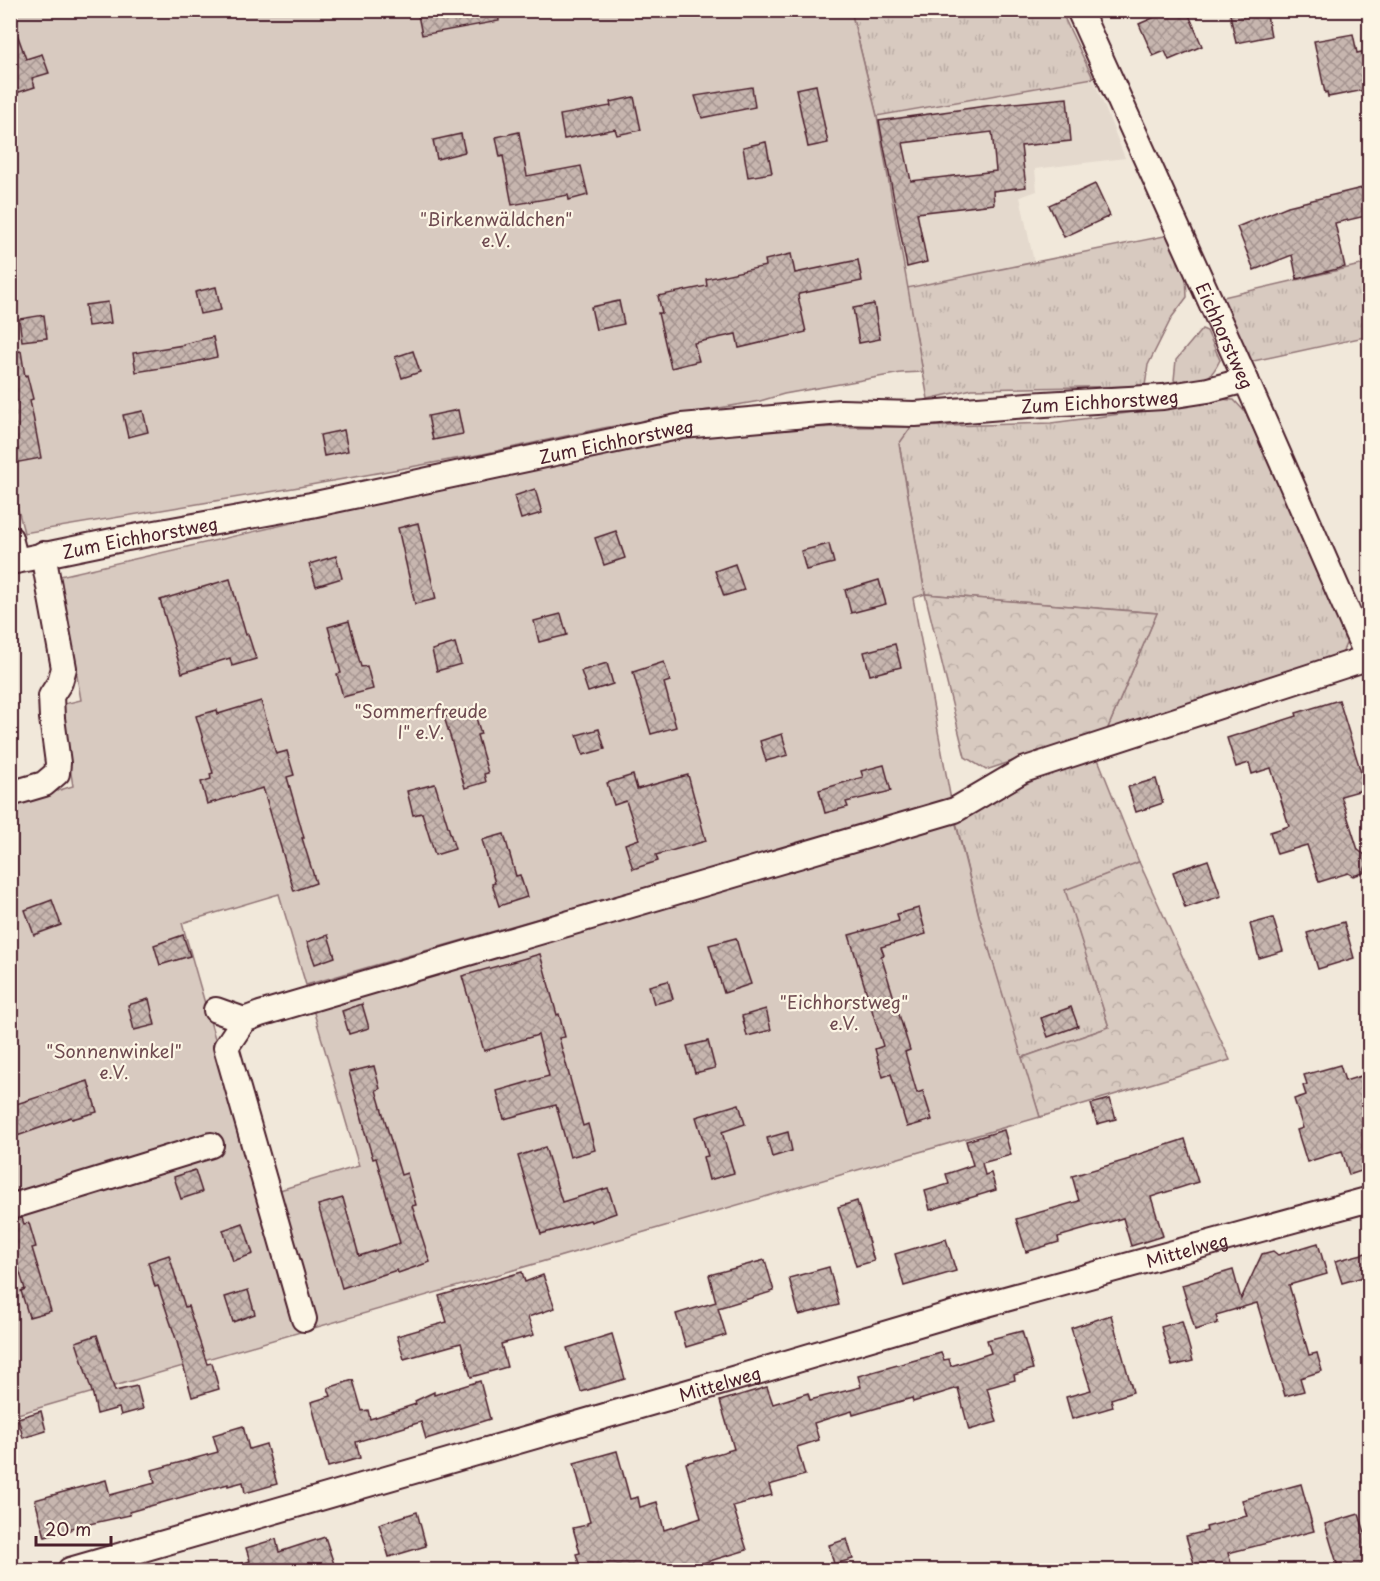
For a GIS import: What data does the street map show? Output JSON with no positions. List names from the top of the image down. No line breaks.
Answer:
{"streets":{"street":["Eichhorstweg","Zum Eichhorstweg","Mittelweg"]},"crossings":[["Eichhorstweg","Zum Eichhorstweg"]],"parks":["\"Birkenwäldchen\" e.V.","\"Sommerfreude I\" e.V.","\"Eichhorstweg\" e.V.","\"Sonnenwinkel\" e.V."],"scale_bar":"20 m"}
